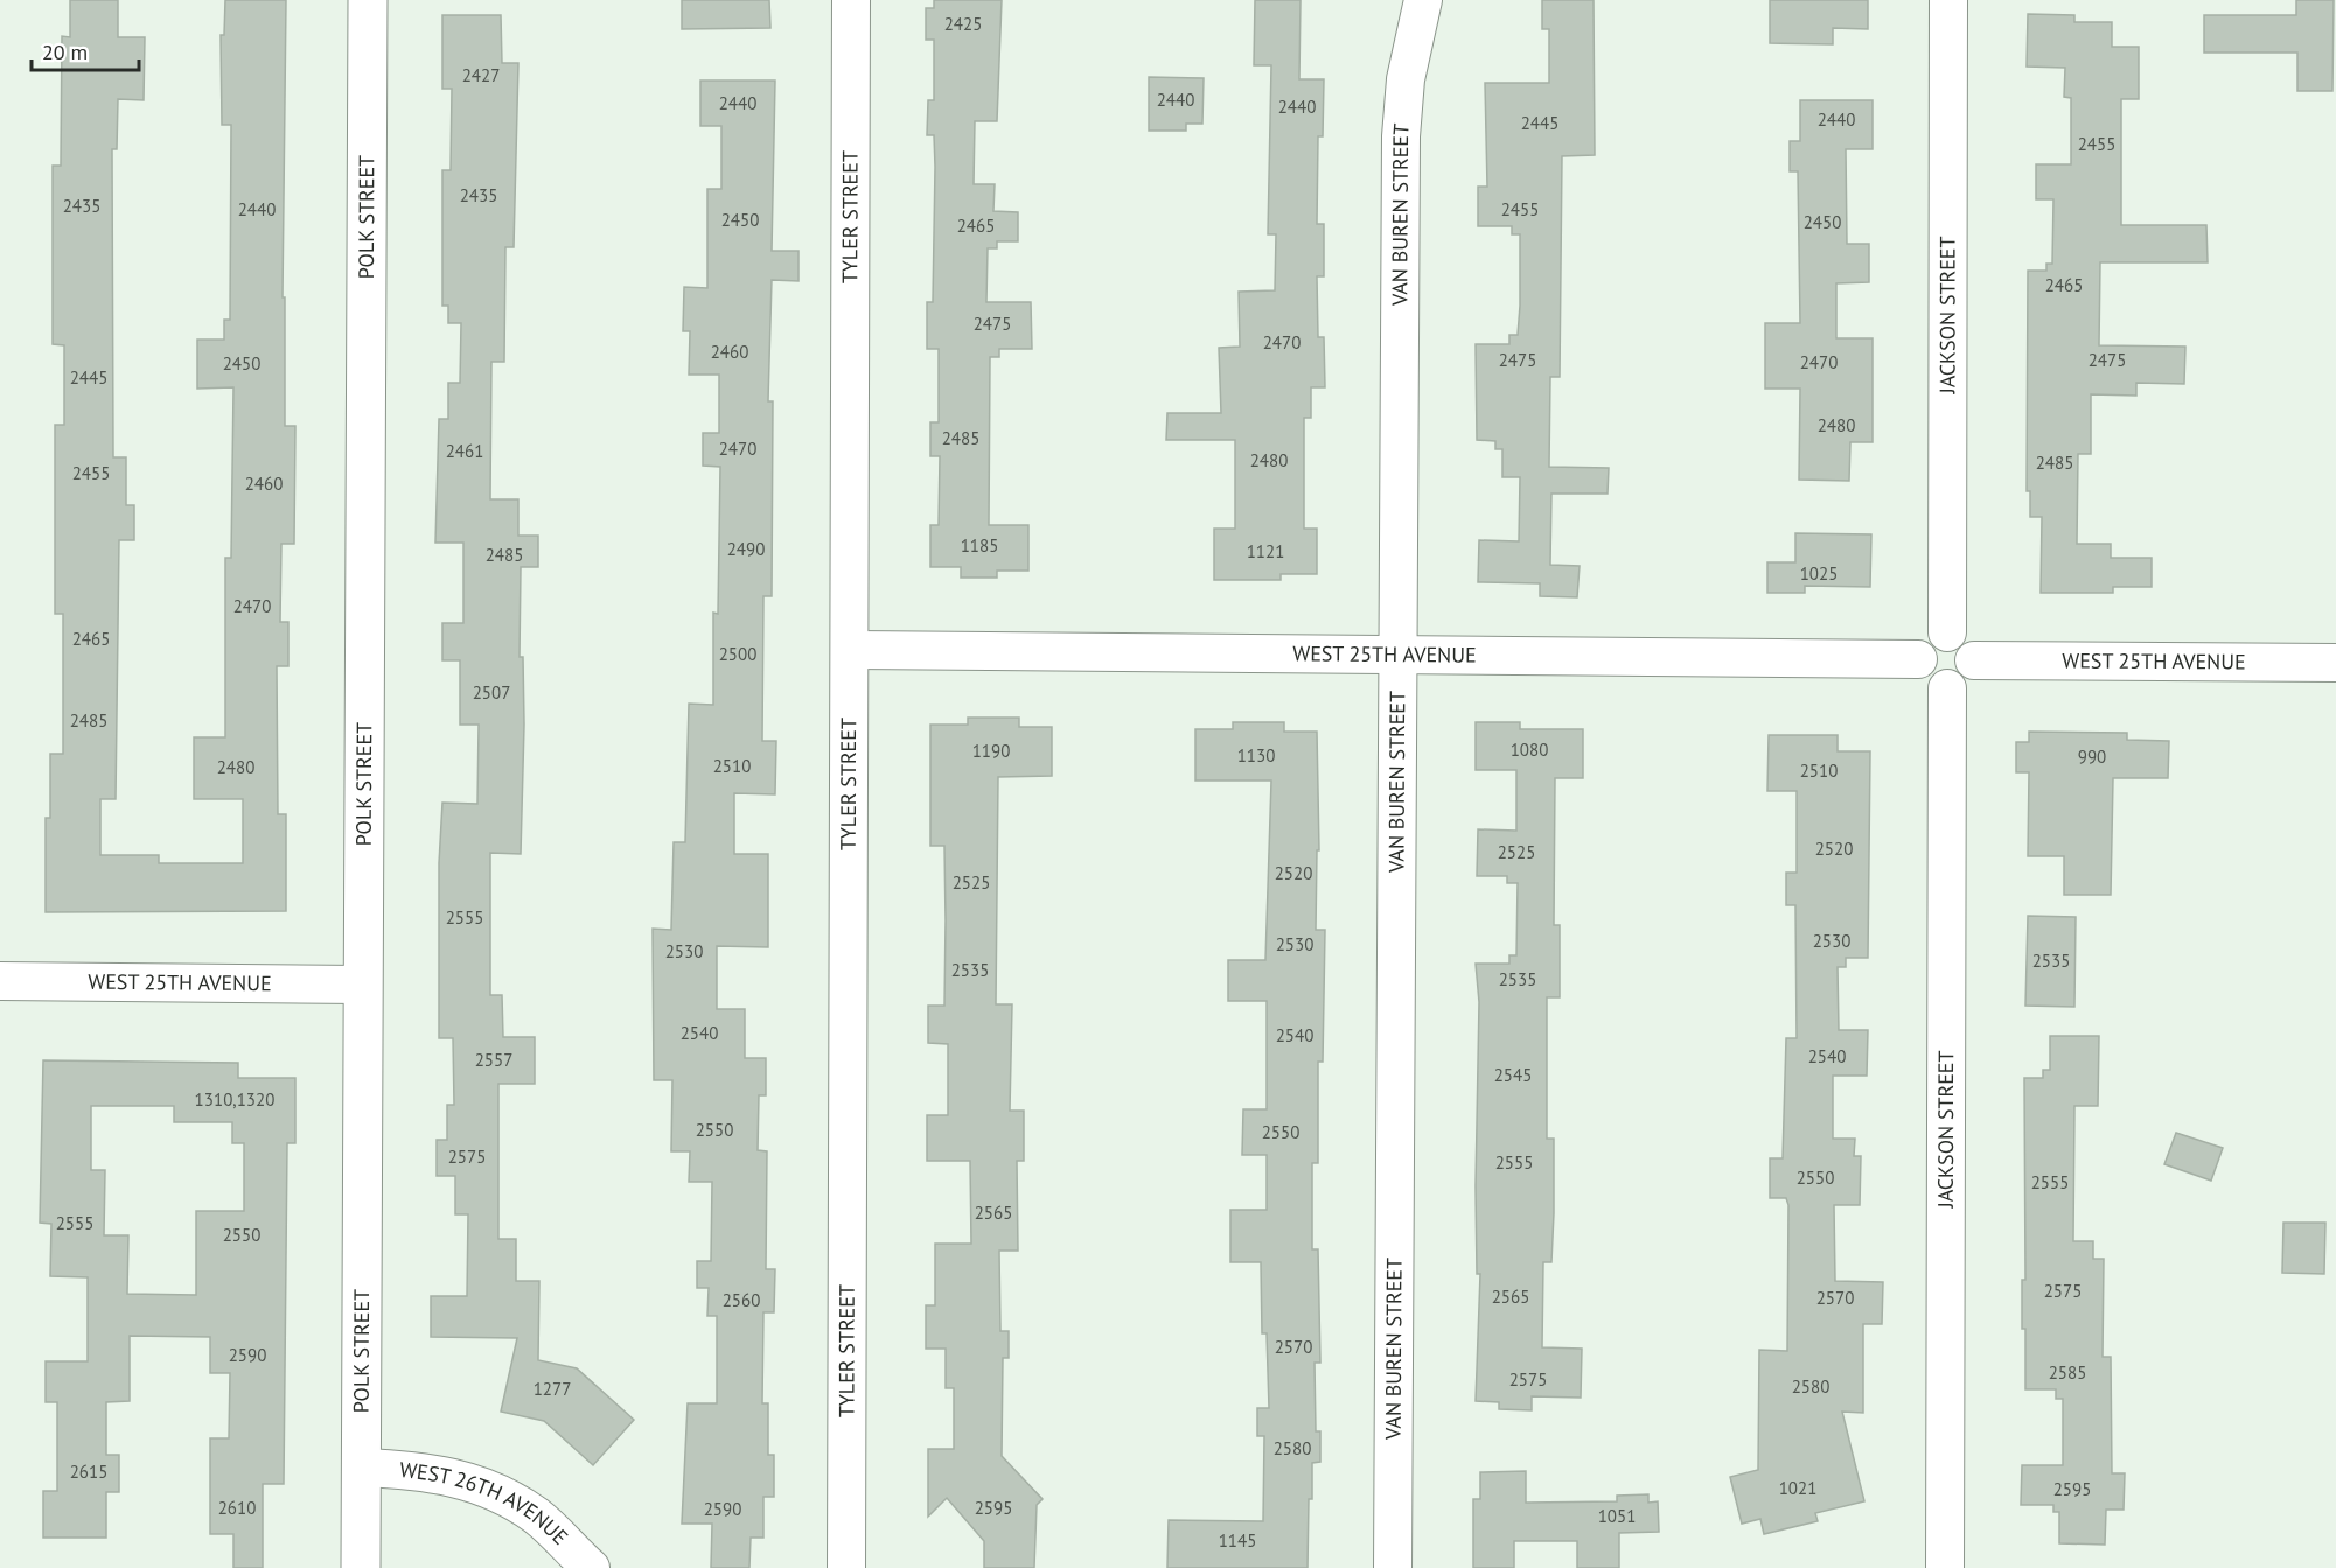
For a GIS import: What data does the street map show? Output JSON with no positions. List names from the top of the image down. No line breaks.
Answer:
{"streets":{"street":["VAN BUREN STREET","POLK STREET","TYLER STREET","JACKSON STREET","WEST 25TH AVENUE","WEST 26TH AVENUE"]},"crossings":[["VAN BUREN STREET","WEST 25TH AVENUE"],["POLK STREET","WEST 25TH AVENUE"],["POLK STREET","WEST 26TH AVENUE"],["TYLER STREET","WEST 25TH AVENUE"],["JACKSON STREET","WEST 25TH AVENUE"]],"house_numbers":["2425","2427","2440","2440","2440","2440","2445","2455","2435","2435","2440","2455","2450","2450","2465","2465","2475","2470","2460","2475","2475","2470","2450","2445","2480","2485","2470","2461","2480","2485","2455","2460","1185","2490","1121","2485","1025","2470","2465","2500","2507","2485","1080","1190","1130","990","2510","2480","2510","2520","2525","2520","2525","2555","2530","2530","2530","2535","2535","2535","2540","2540","2540","2557","2545","1310,1320","2550","2550","2575","2555","2550","2555","2565","2555","2550","2575","2565","2570","2560","2570","2590","2585","2575","2580","1277","2580","2615","1021","2595","2610","2595","2590","1051","1145"],"scale_bar":"20 m"}
